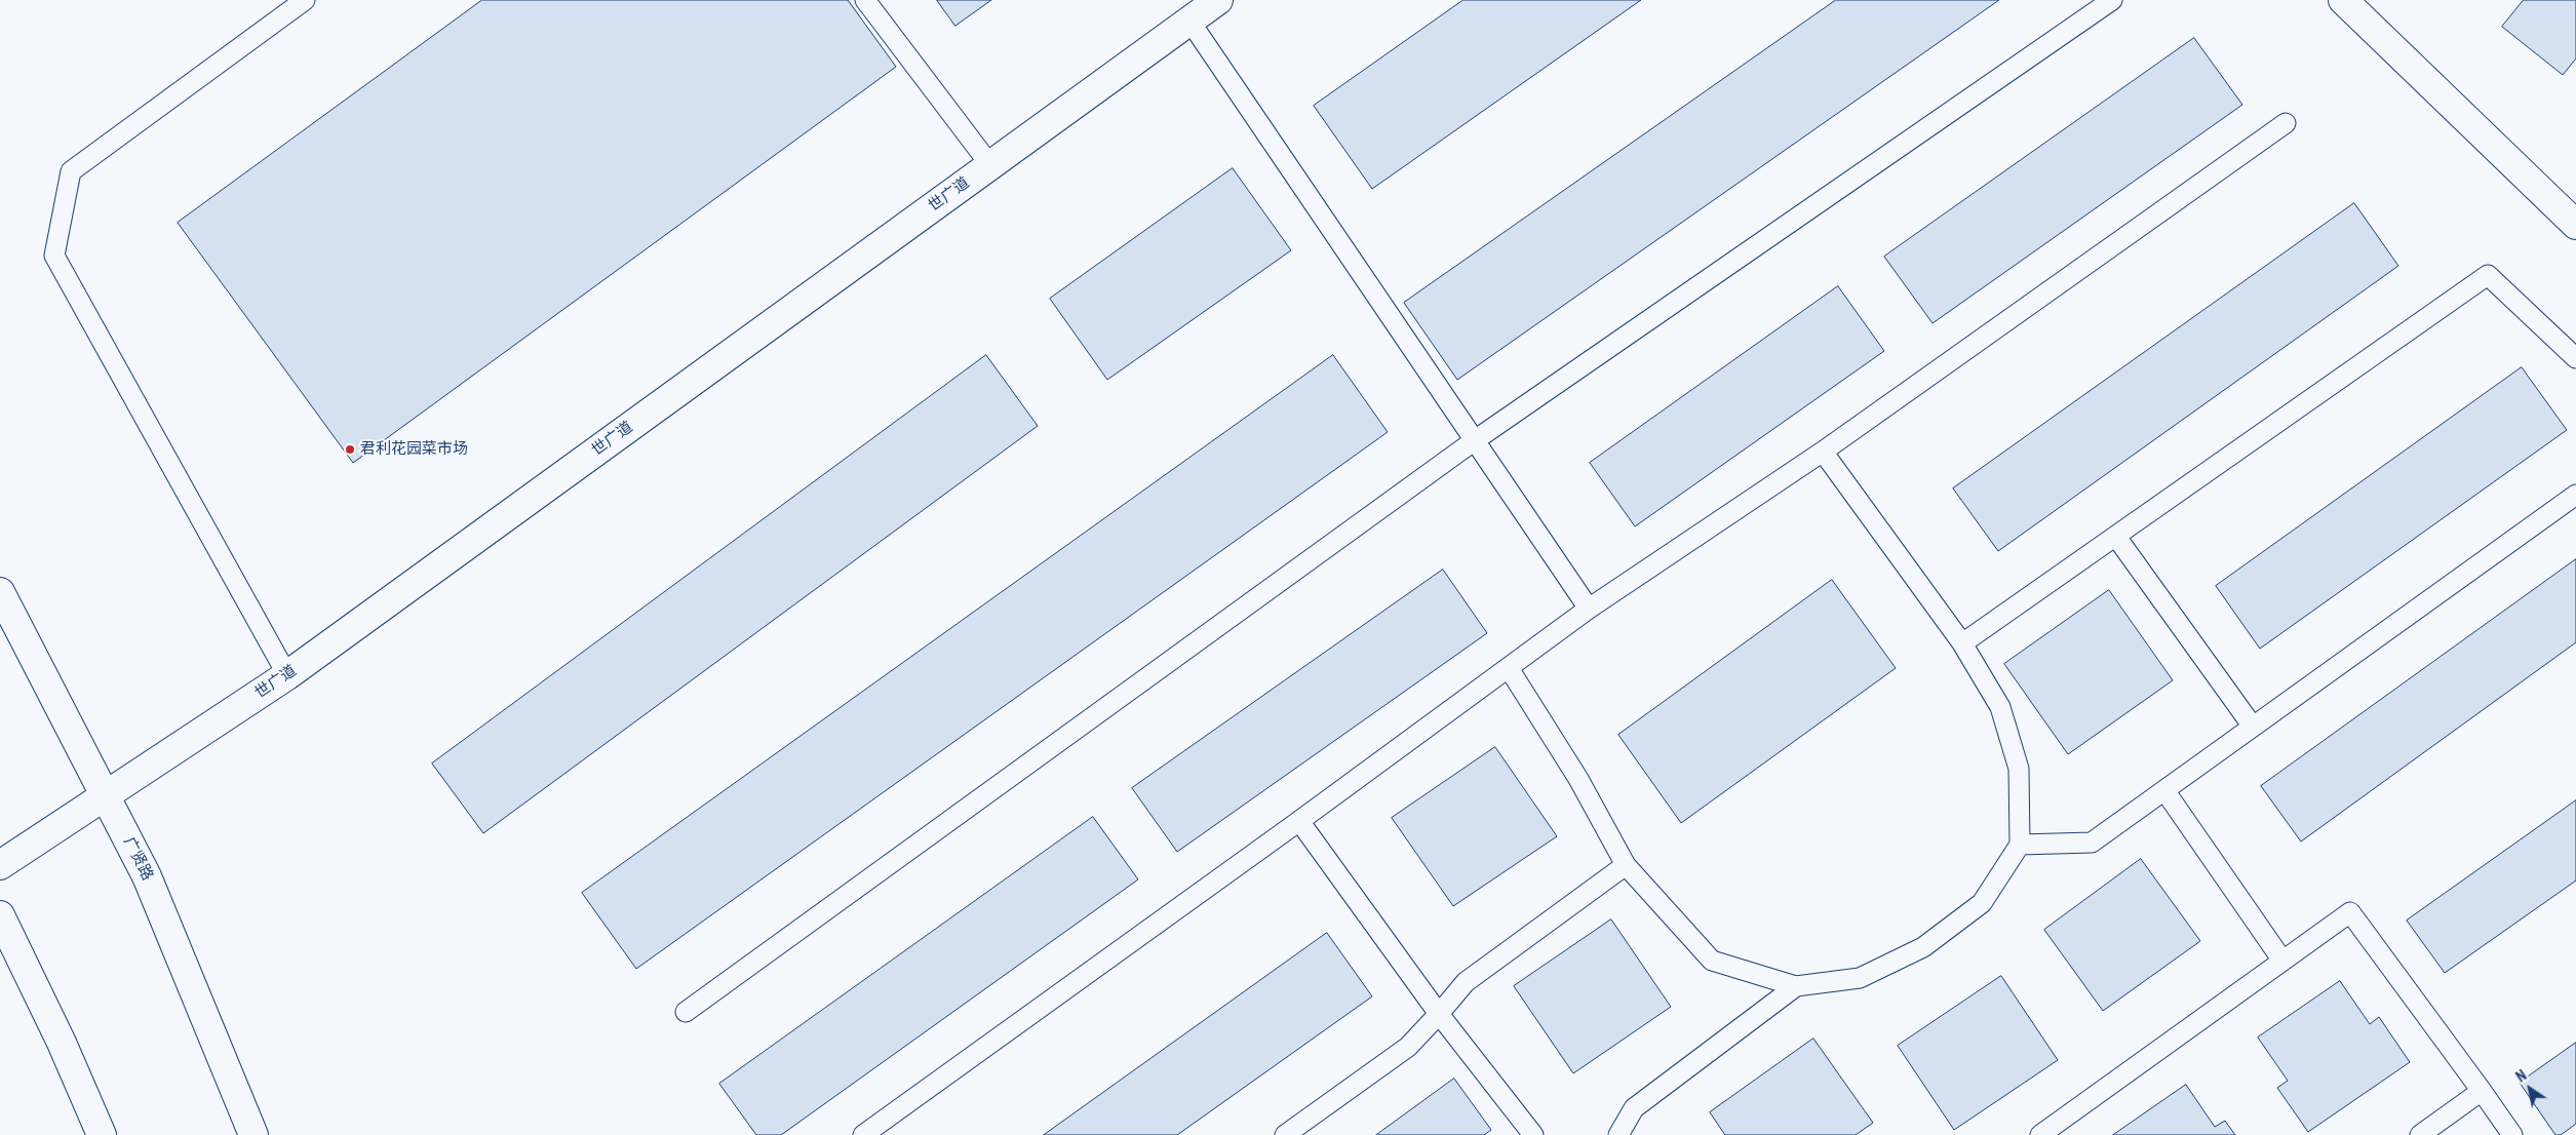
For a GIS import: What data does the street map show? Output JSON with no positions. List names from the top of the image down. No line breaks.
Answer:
{"streets":{"street":["世广道","广贤路"]},"crossings":[["世广道","广贤路"]],"places":["君利花园菜市场"],"north":"top left"}
